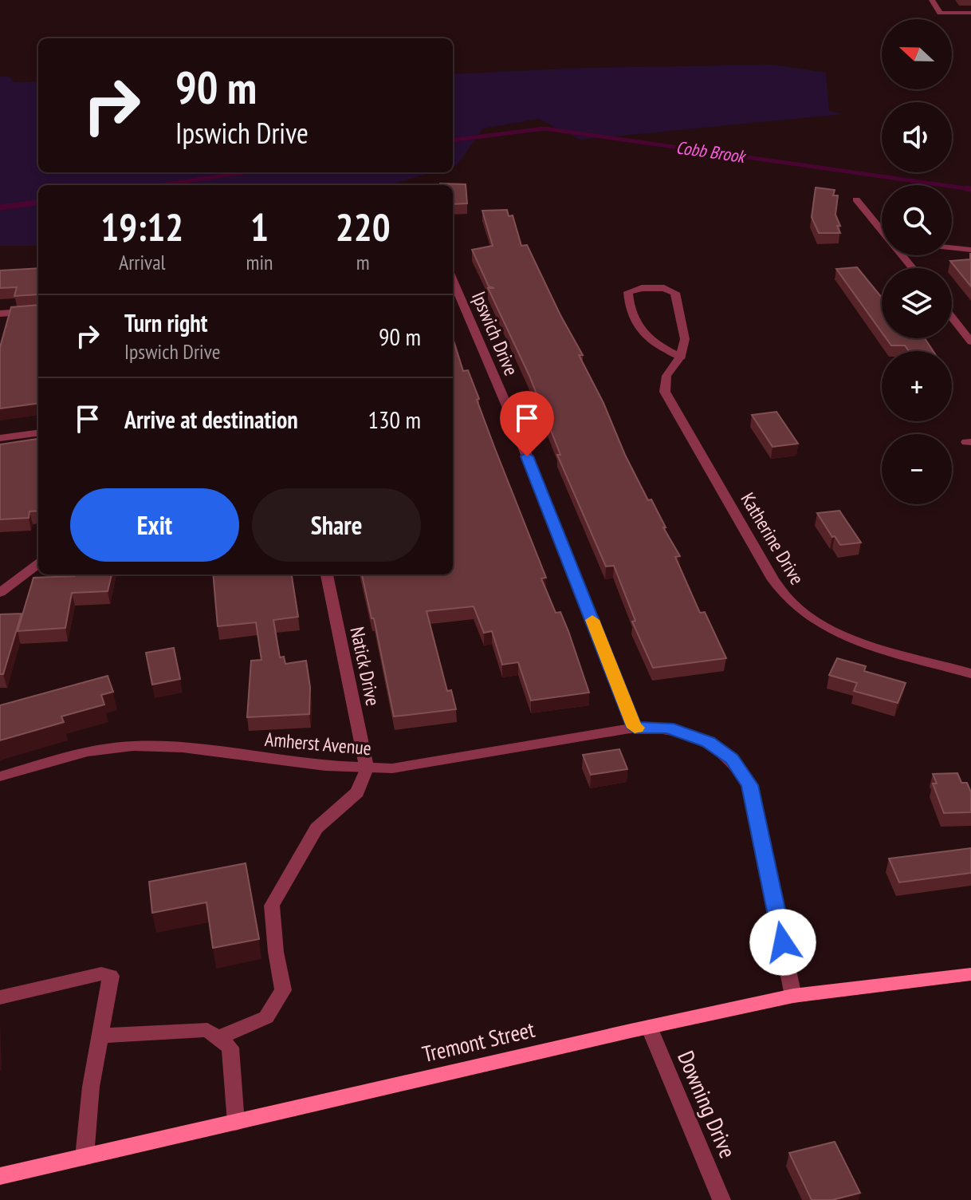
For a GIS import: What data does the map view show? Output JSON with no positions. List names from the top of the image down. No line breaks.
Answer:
{"streets":{"main road":["Tremont Street"],"street":["Ipswich Drive","Katherine Drive","Natick Drive","Amherst Avenue","Downing Drive"]},"crossings":[["Ipswich Drive","Amherst Avenue"],["Natick Drive","Amherst Avenue"],["Amherst Avenue","Tremont Street"],["Tremont Street","Downing Drive"]],"water":["Cobb Brook"],"north":"left","page":{"map_buttons":["+","−"],"turn":["90 m","Ipswich Drive"],"eta":["19:12","Arrival","1","min","220","m"],"list":[{"name":"Turn right","note":"Ipswich Drive","value":"90 m"},{"name":"Arrive at destination","value":"130 m"}],"buttons":["Exit","Share"]}}
